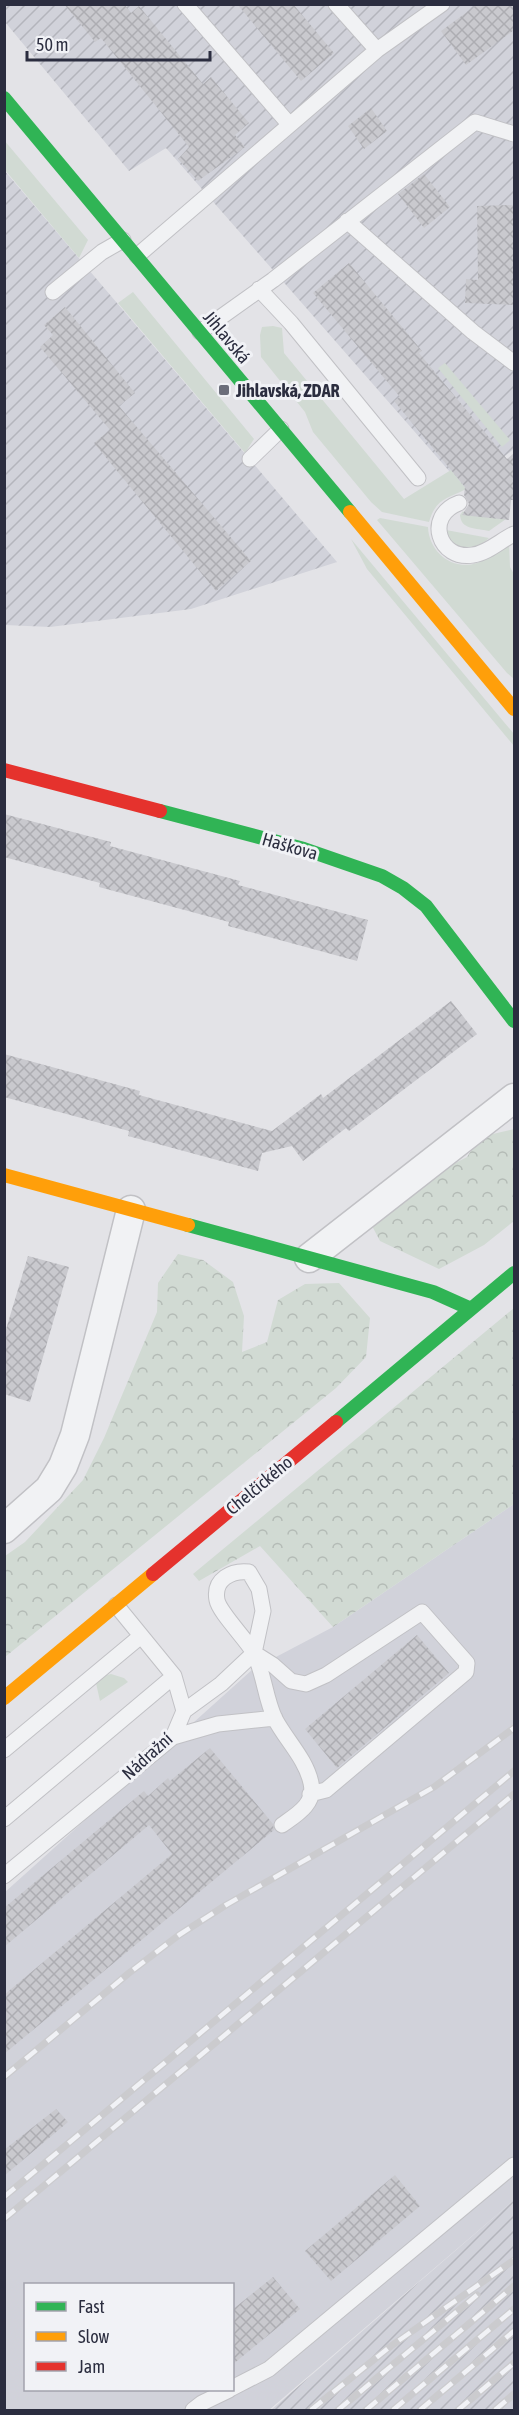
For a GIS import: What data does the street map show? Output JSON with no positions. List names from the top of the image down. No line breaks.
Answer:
{"streets":{"street":["Jihlavská","Haškova","Chelčického"],"lane":["Nádražní"]},"places":{"transit":["Jihlavská, ZDAR"]},"legend":["Fast","Slow","Jam"],"scale_bar":"50 m"}
